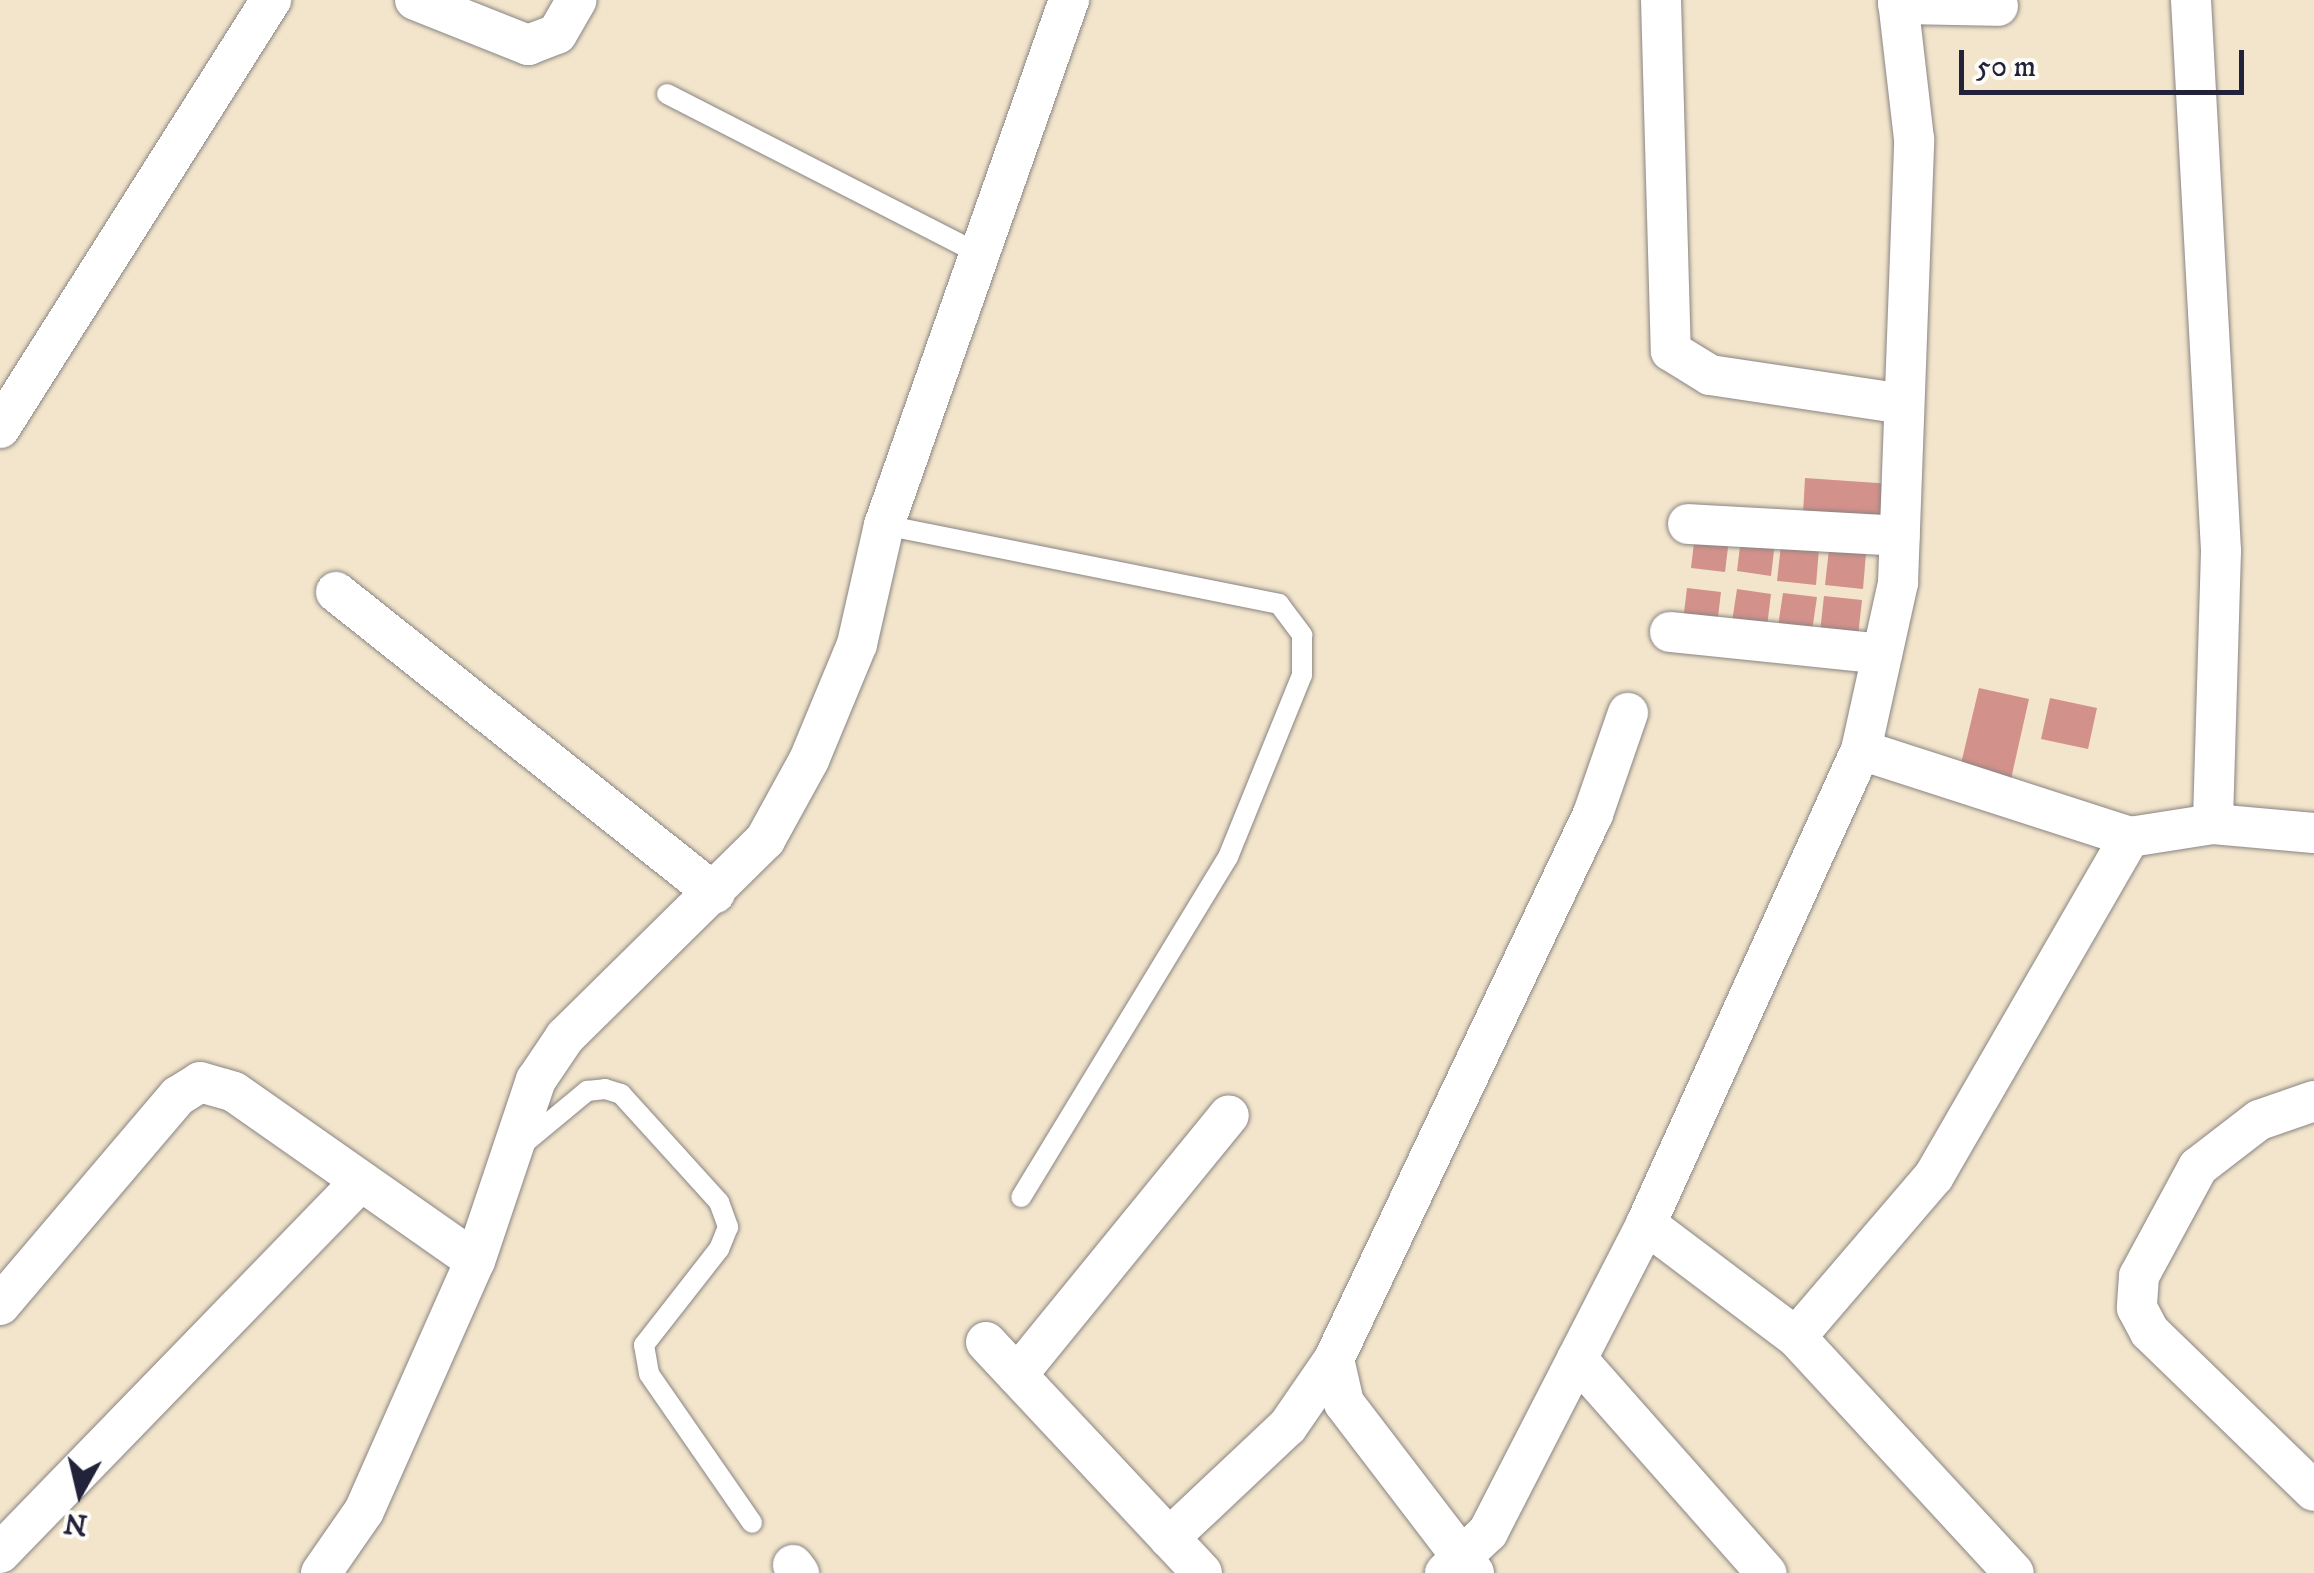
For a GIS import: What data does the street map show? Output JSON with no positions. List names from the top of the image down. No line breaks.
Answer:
{"scale_bar":"50 m","north":"bottom"}
